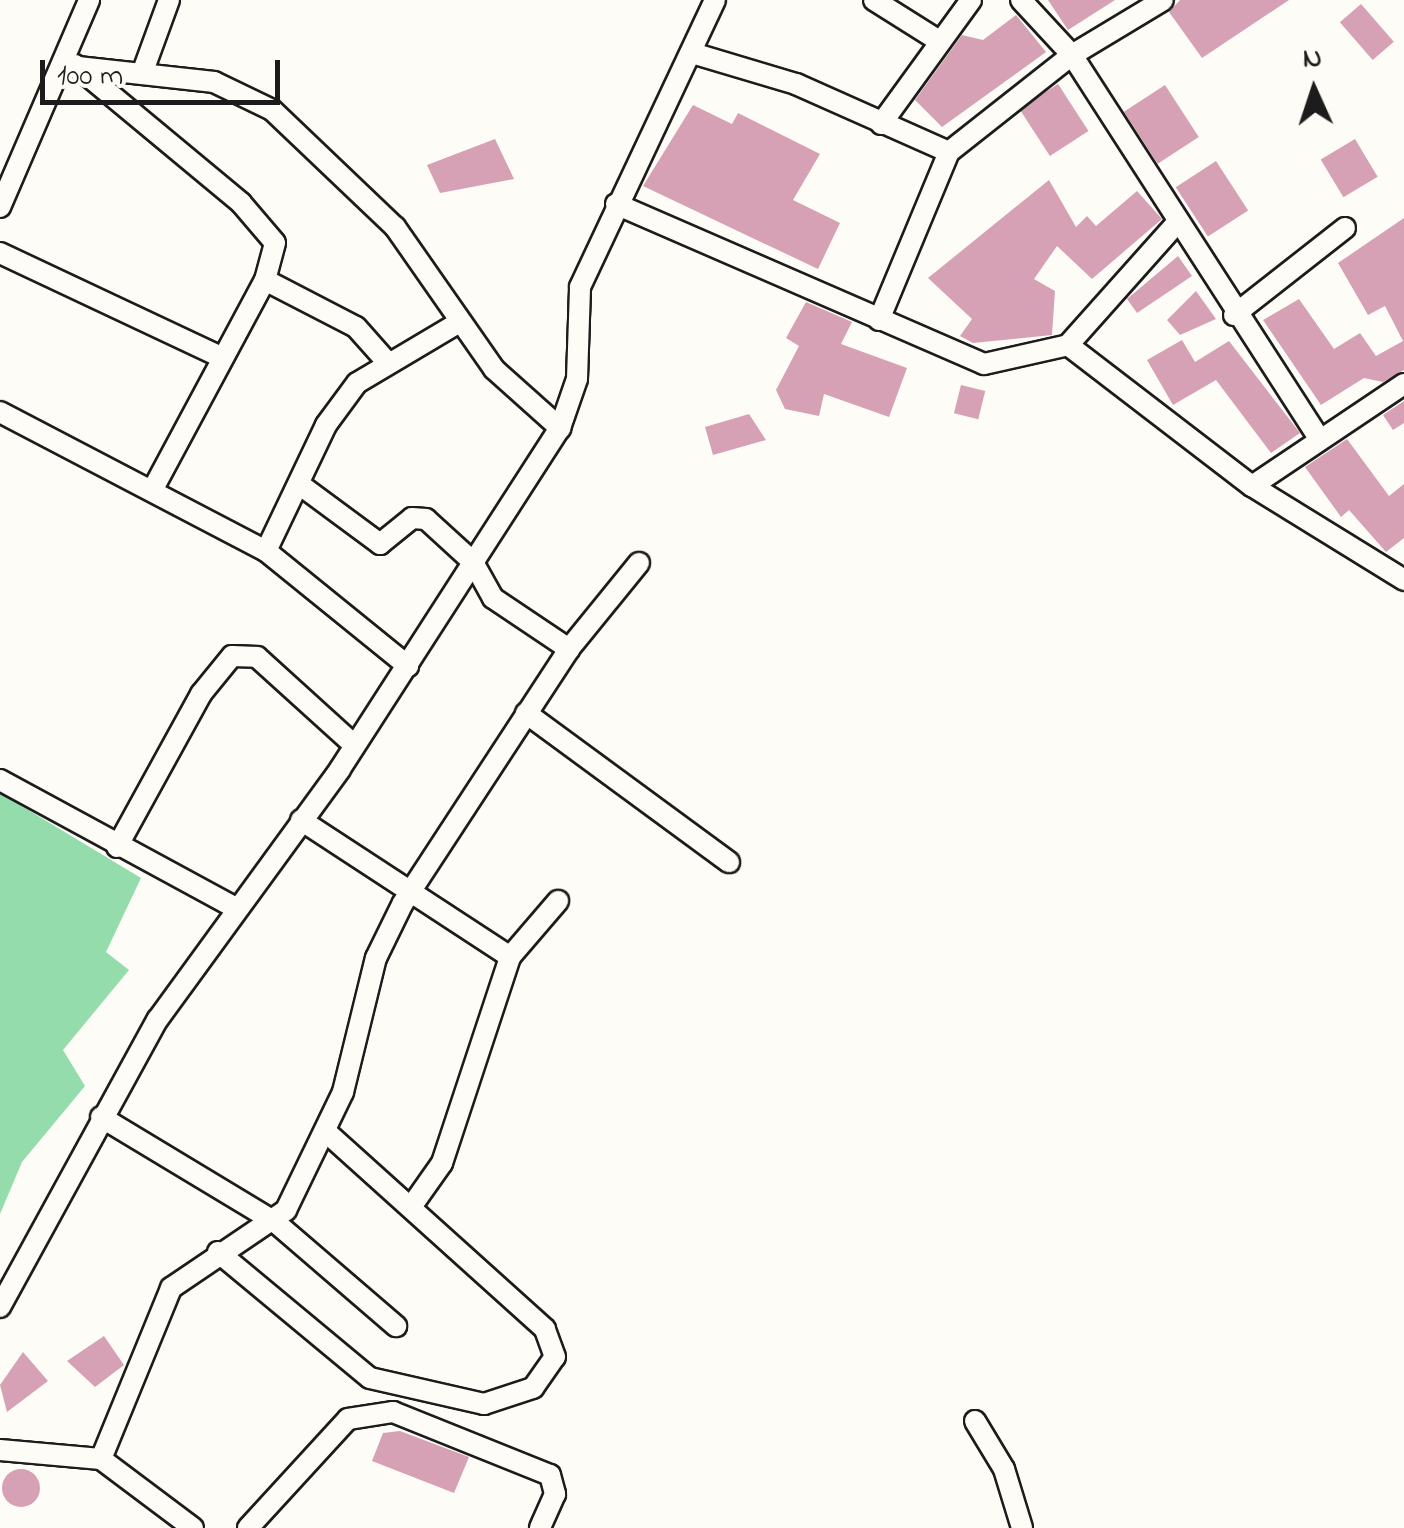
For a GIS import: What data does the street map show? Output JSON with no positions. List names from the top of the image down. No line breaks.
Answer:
{"scale_bar":"100 m","north":"top"}
